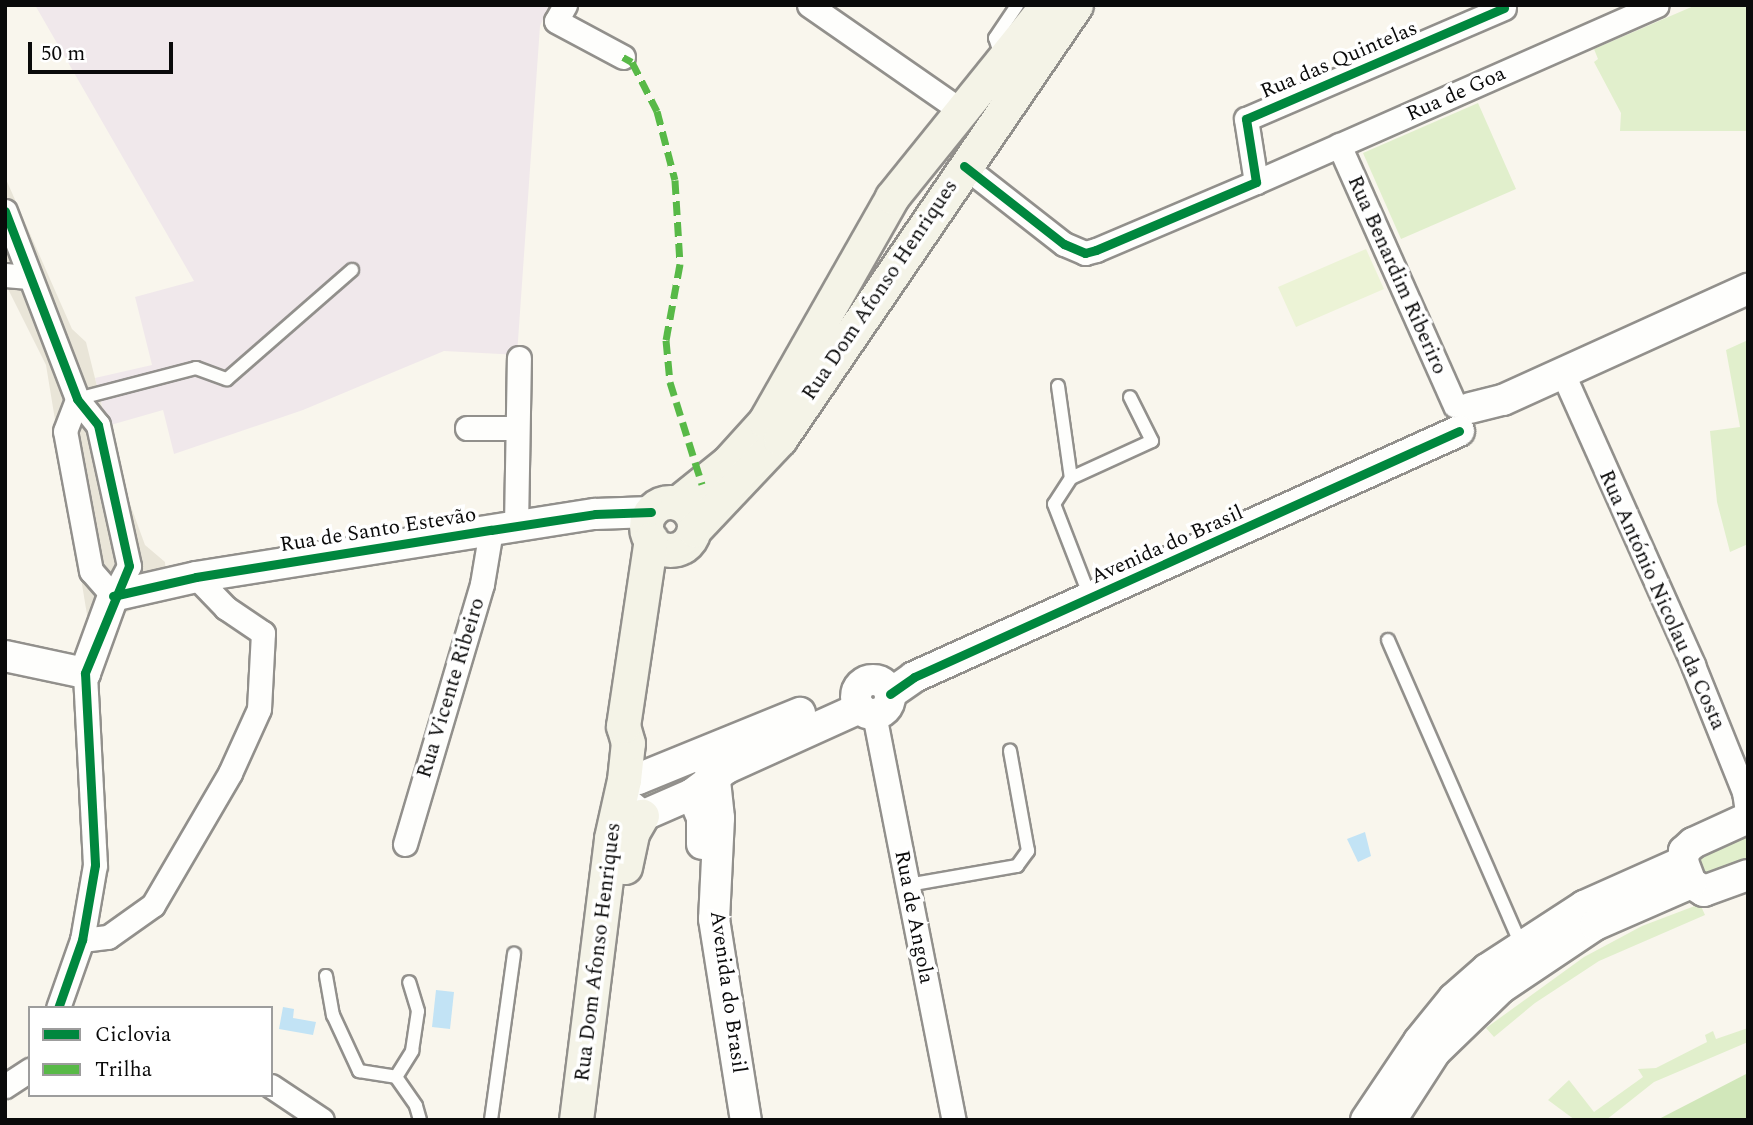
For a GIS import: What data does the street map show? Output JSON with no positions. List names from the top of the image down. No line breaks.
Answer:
{"streets":{"main road":["Rua Dom Afonso Henriques"],"street":["Rua das Quintelas","Rua de Goa","Rua Benardim Riberiro","Rua de Santo Estevão","Avenida do Brasil","Rua António Nicolau da Costa","Rua Vicente Ribeiro","Rua de Angola"]},"crossings":[["Rua das Quintelas","Rua de Goa"],["Rua de Goa","Rua Benardim Riberiro"],["Rua Benardim Riberiro","Avenida do Brasil"],["Rua Dom Afonso Henriques","Rua de Santo Estevão"],["Rua Dom Afonso Henriques","Avenida do Brasil"],["Rua de Santo Estevão","Rua Vicente Ribeiro"],["Avenida do Brasil","Rua António Nicolau da Costa"],["Avenida do Brasil","Rua de Angola"]],"legend":["Ciclovia","Trilha"],"scale_bar":"50 m"}
